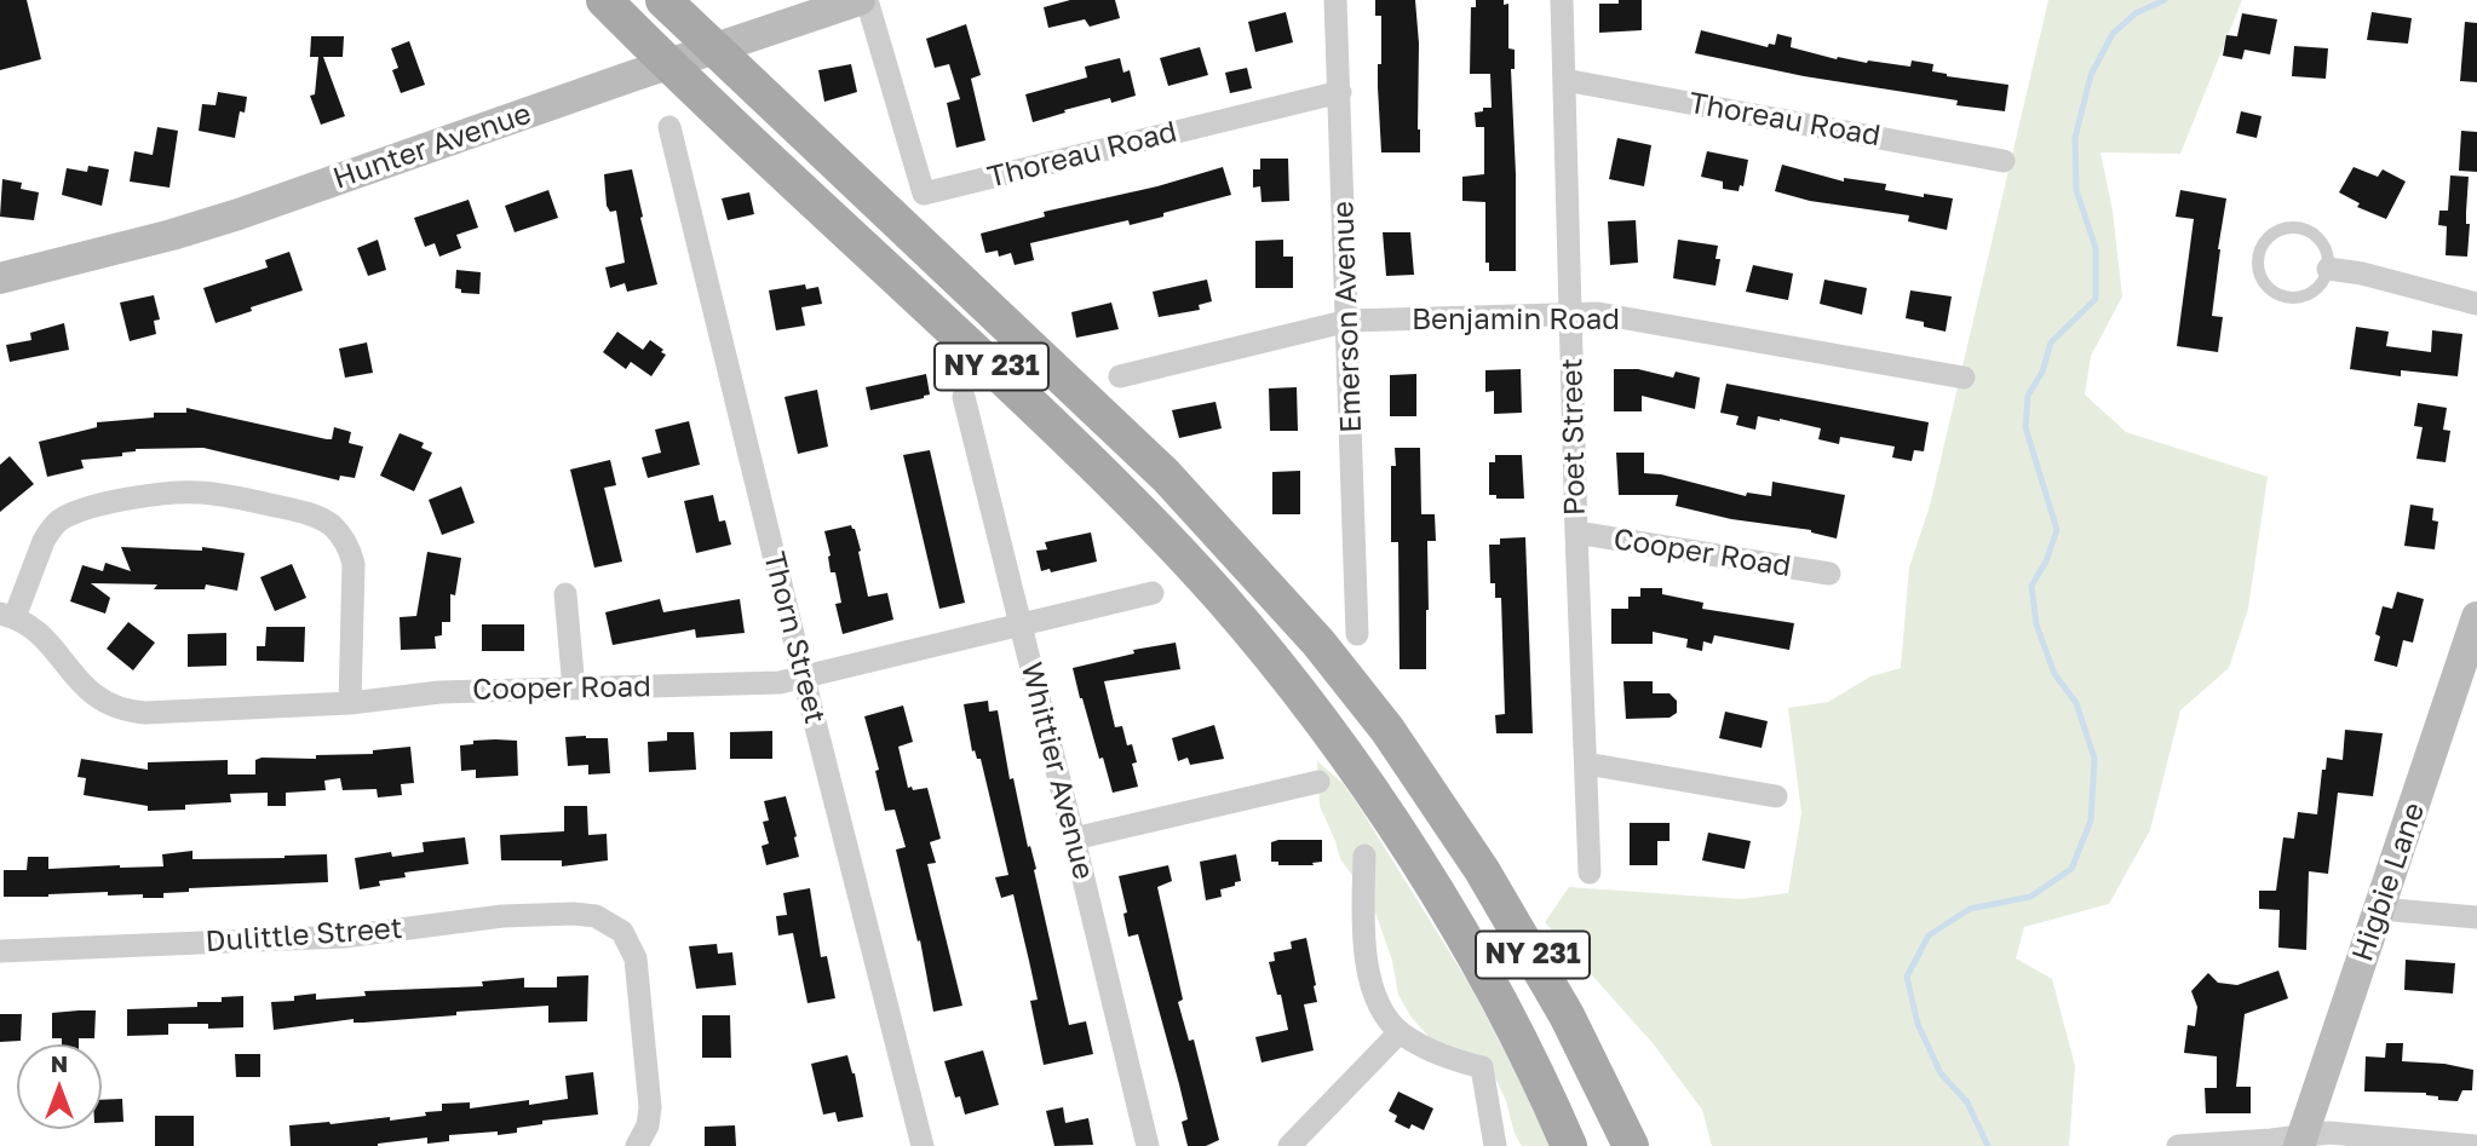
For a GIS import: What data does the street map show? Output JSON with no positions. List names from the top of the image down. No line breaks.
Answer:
{"streets":{"main road":["NY 231"],"street":["Thoreau Road","Hunter Avenue","Emerson Avenue","Benjamin Road","Poet Street","Cooper Road","Thorn Street","Whittier Avenue","Higbie Lane","Dulittle Street"]},"crossings":[["Thoreau Road","Emerson Avenue"],["Thoreau Road","Poet Street"],["Hunter Avenue","NY 231"],["Emerson Avenue","Benjamin Road"],["Benjamin Road","Poet Street"],["Poet Street","Cooper Road"],["Cooper Road","Thorn Street"],["Cooper Road","Whittier Avenue"]],"north":"top"}
